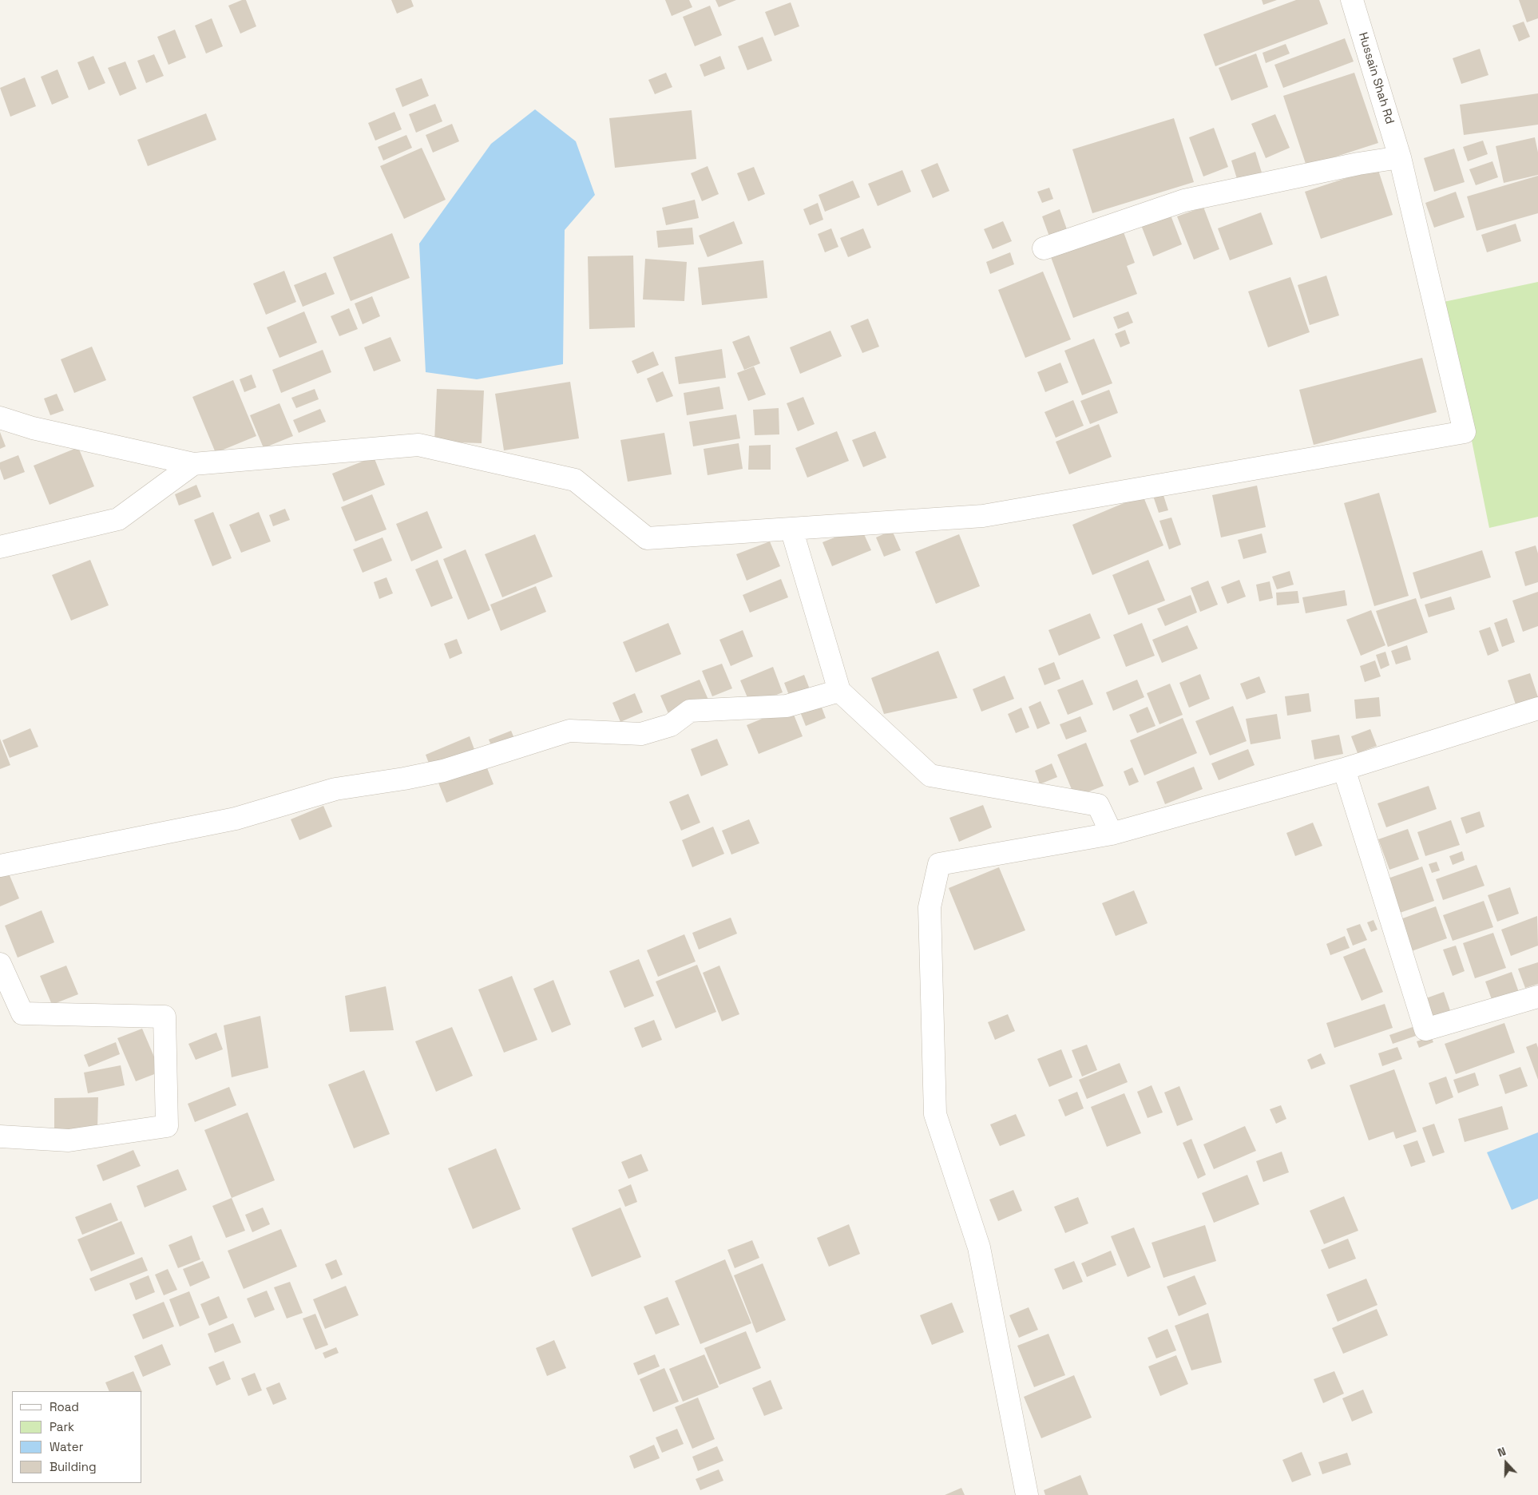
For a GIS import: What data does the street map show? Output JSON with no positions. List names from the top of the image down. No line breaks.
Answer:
{"streets":{"street":["Hussain Shah Rd"]},"legend":["Road","Park","Water","Building"],"north":"top"}
